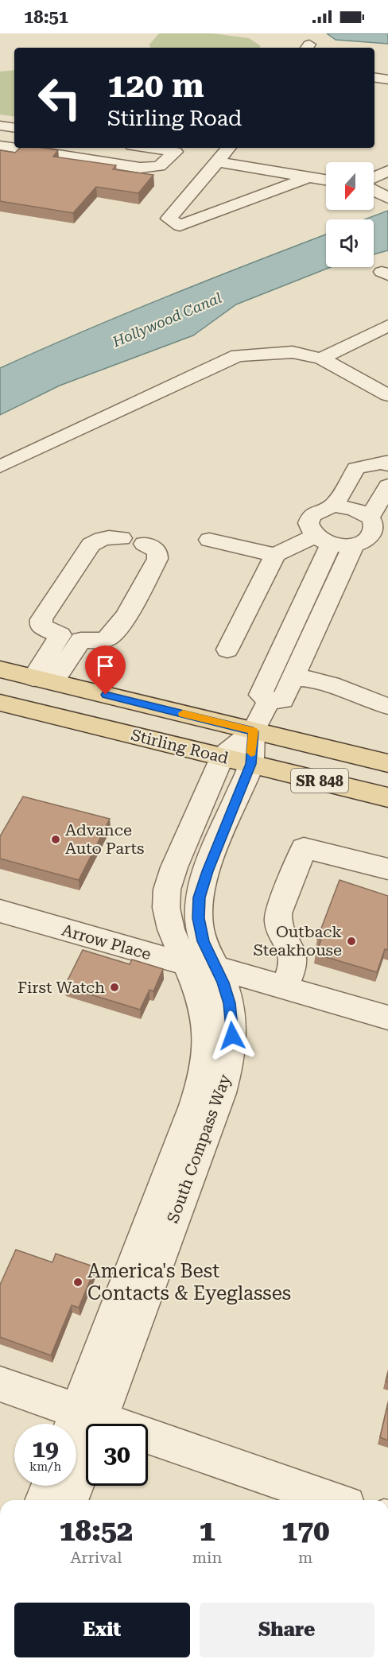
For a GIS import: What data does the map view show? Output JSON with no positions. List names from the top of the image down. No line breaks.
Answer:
{"streets":{"main road":["Stirling Road","SR 848"],"street":["Arrow Place","South Compass Way"]},"crossings":[["Stirling Road","South Compass Way"],["Arrow Place","South Compass Way"]],"water":["Hollywood Canal"],"places":["Advance Auto Parts","Outback Steakhouse","First Watch","America's Best Contacts & Eyeglasses"],"north":"bottom","page":{"status":"18:51","turn":["120 m","Stirling Road"],"speed":"19 km/h","limit":"30","eta":["18:52","Arrival","1","min","170","m"],"buttons":["Exit","Share"]}}
